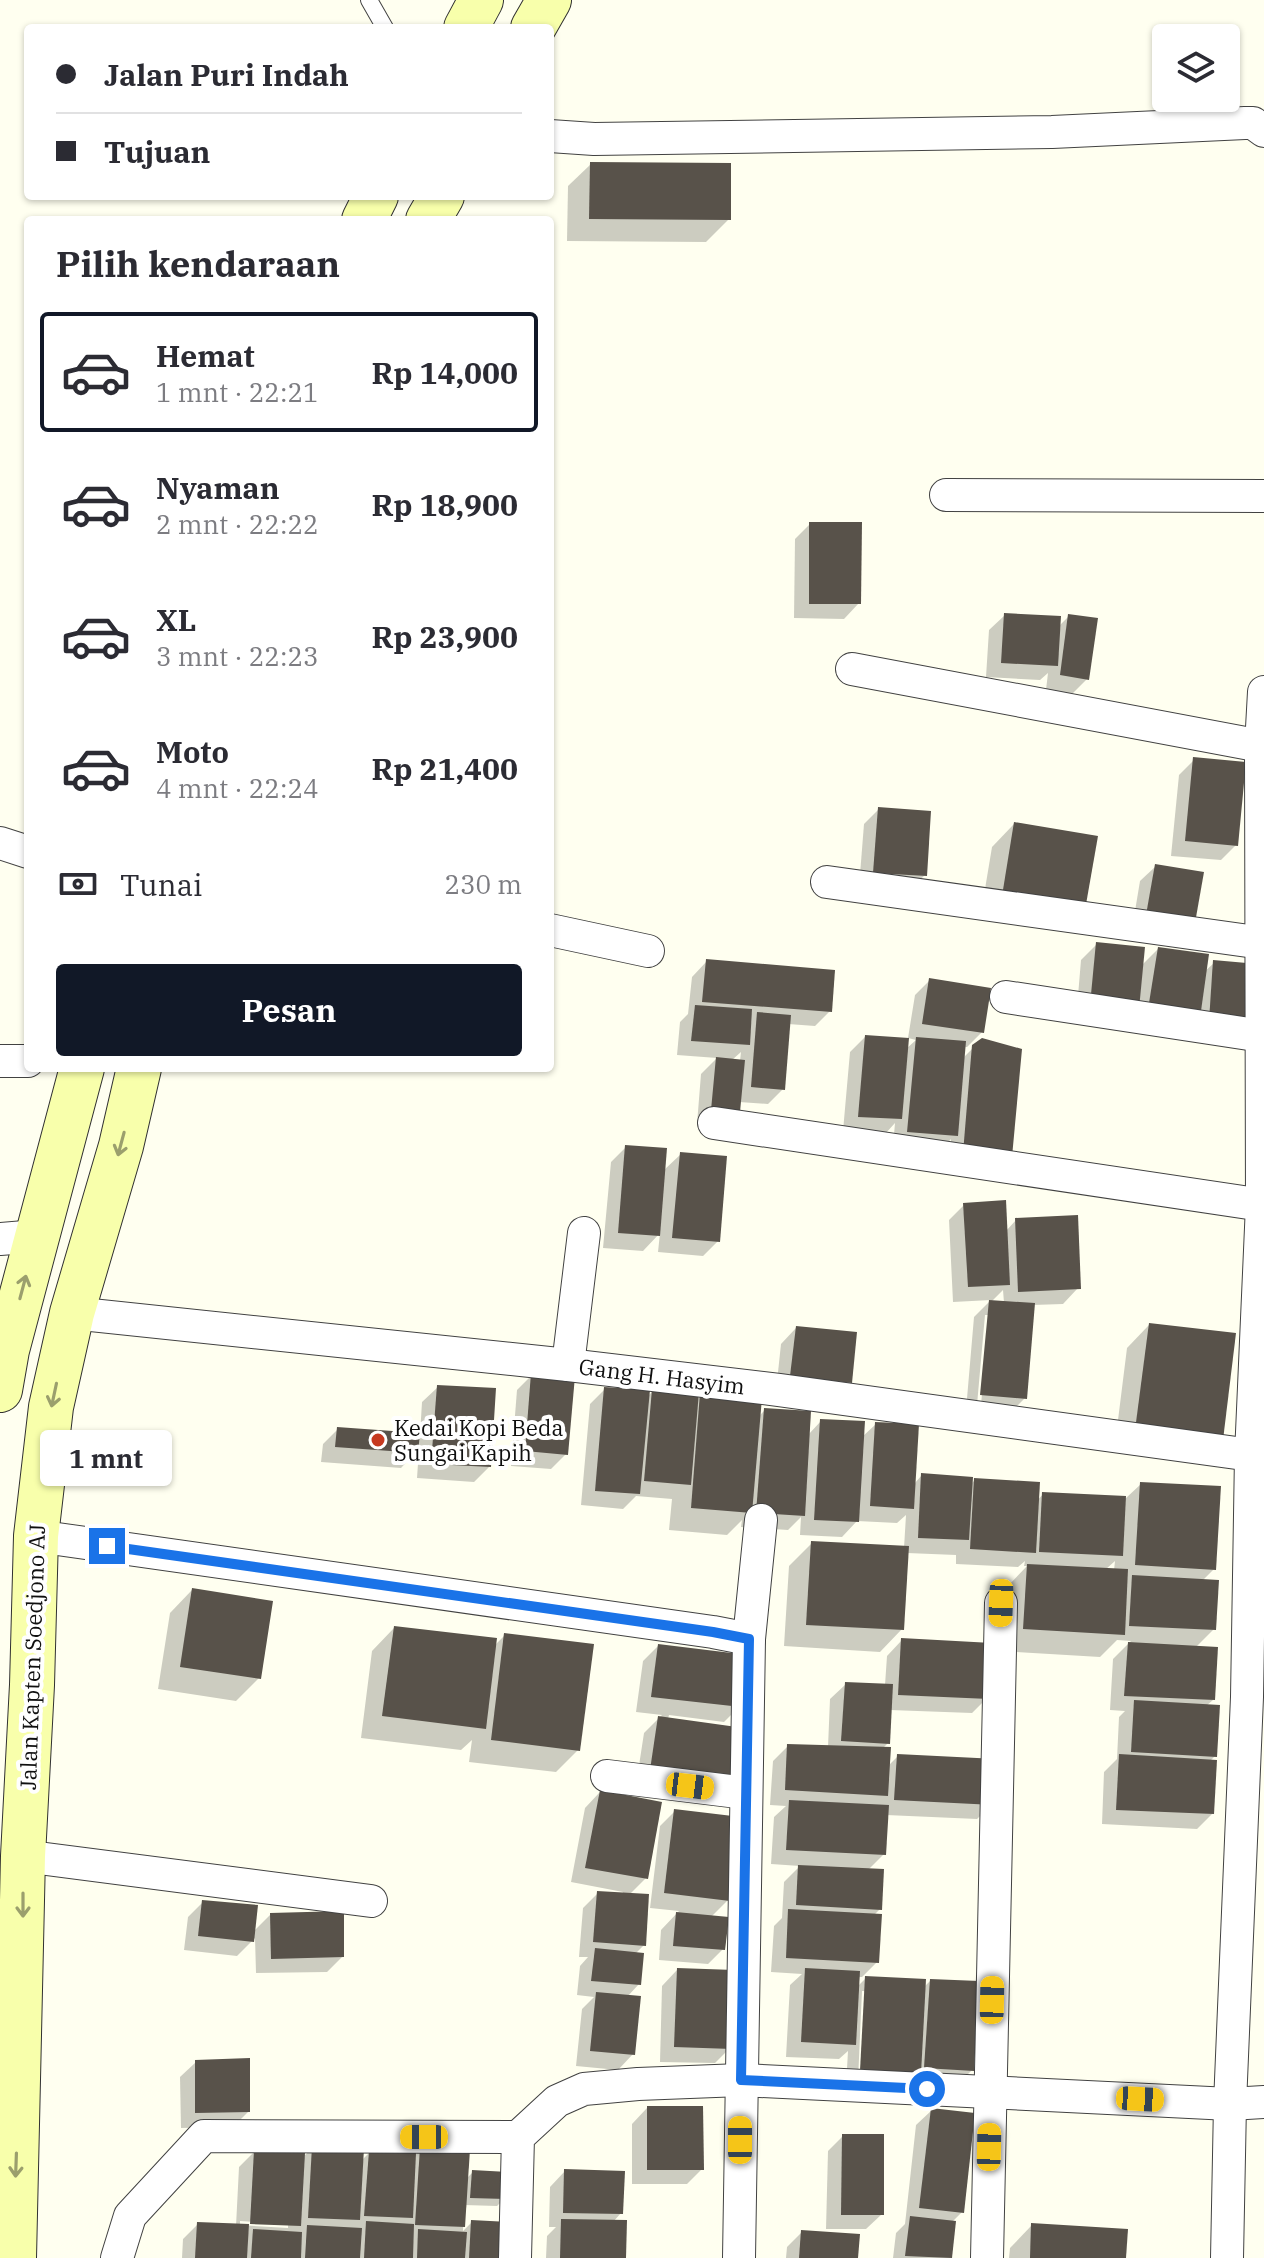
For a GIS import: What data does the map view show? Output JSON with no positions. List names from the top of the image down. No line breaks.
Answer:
{"streets":{"main road":["Jalan Kapten Soedjono AJ"],"street":["Gang H. Hasyim"]},"crossings":[["Gang H. Hasyim","Jalan Kapten Soedjono AJ"]],"places":["Kedai Kopi Beda Sungai Kapih"],"page":{"banner":["Jalan Puri Indah","Tujuan"],"heading":"Pilih kendaraan","list":[{"name":"Hemat","note":"1 mnt · 22:21","value":"Rp 14,000"},{"name":"Nyaman","note":"2 mnt · 22:22","value":"Rp 18,900"},{"name":"XL","note":"3 mnt · 22:23","value":"Rp 23,900"},{"name":"Moto","note":"4 mnt · 22:24","value":"Rp 21,400"}],"pay":["Tunai","230 m"],"buttons":"Pesan","bubble":"1 mnt"}}
